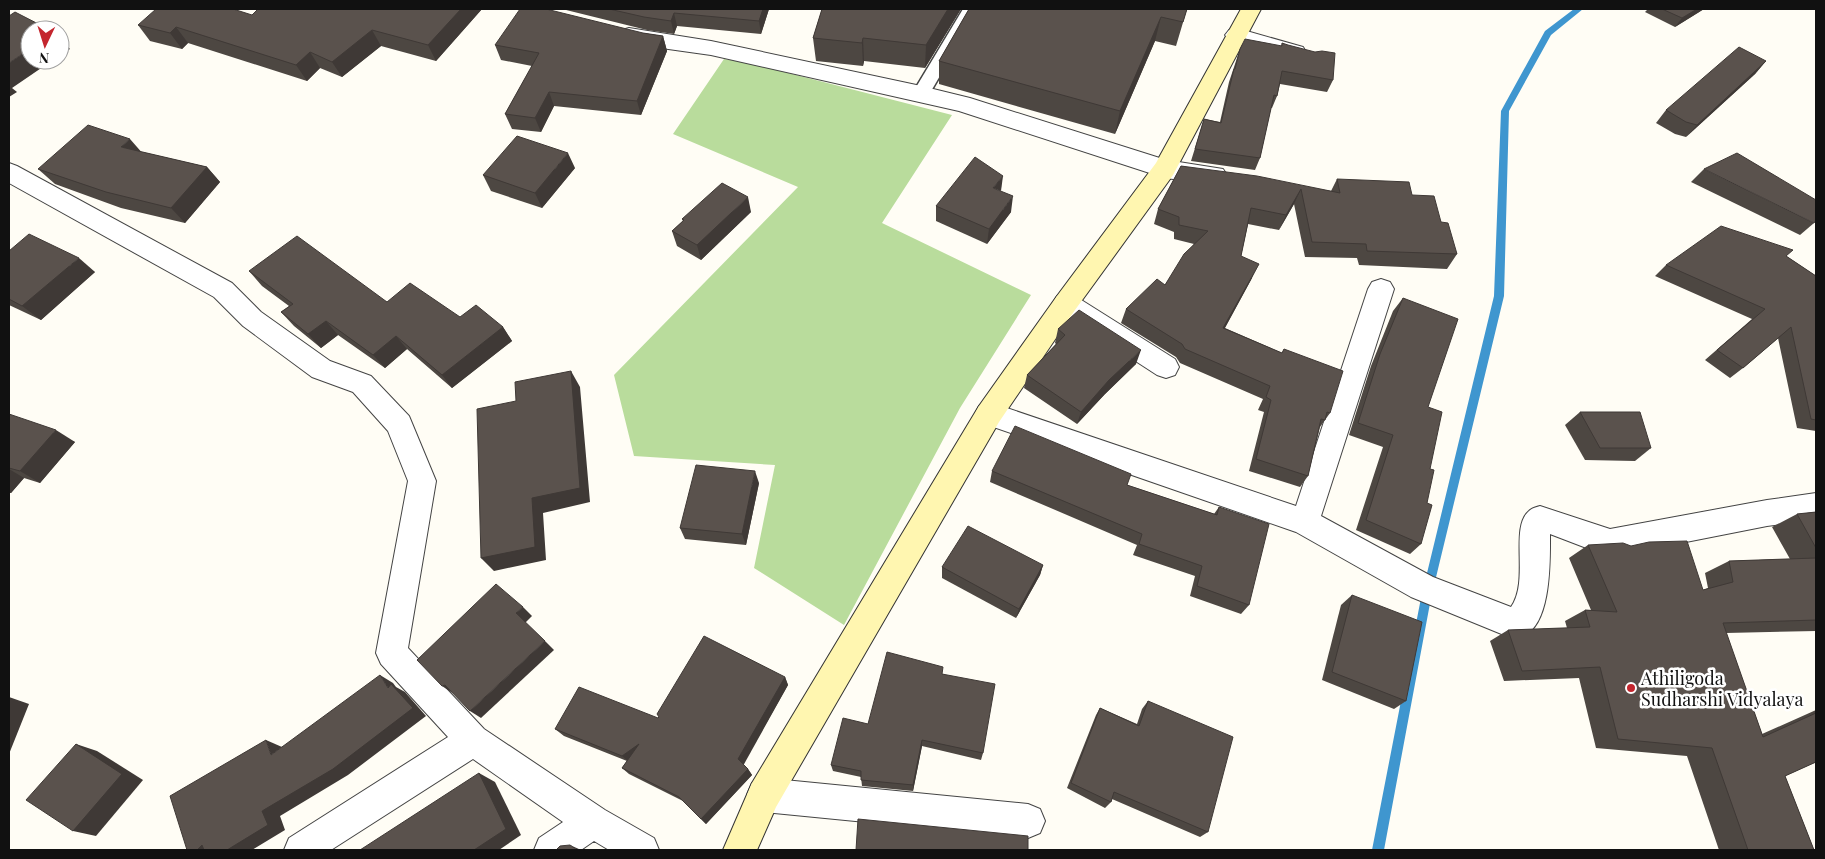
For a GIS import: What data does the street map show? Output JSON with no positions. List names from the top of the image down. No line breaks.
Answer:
{"places":["Athiligoda Sudharshi Vidyalaya"],"north":"bottom"}
